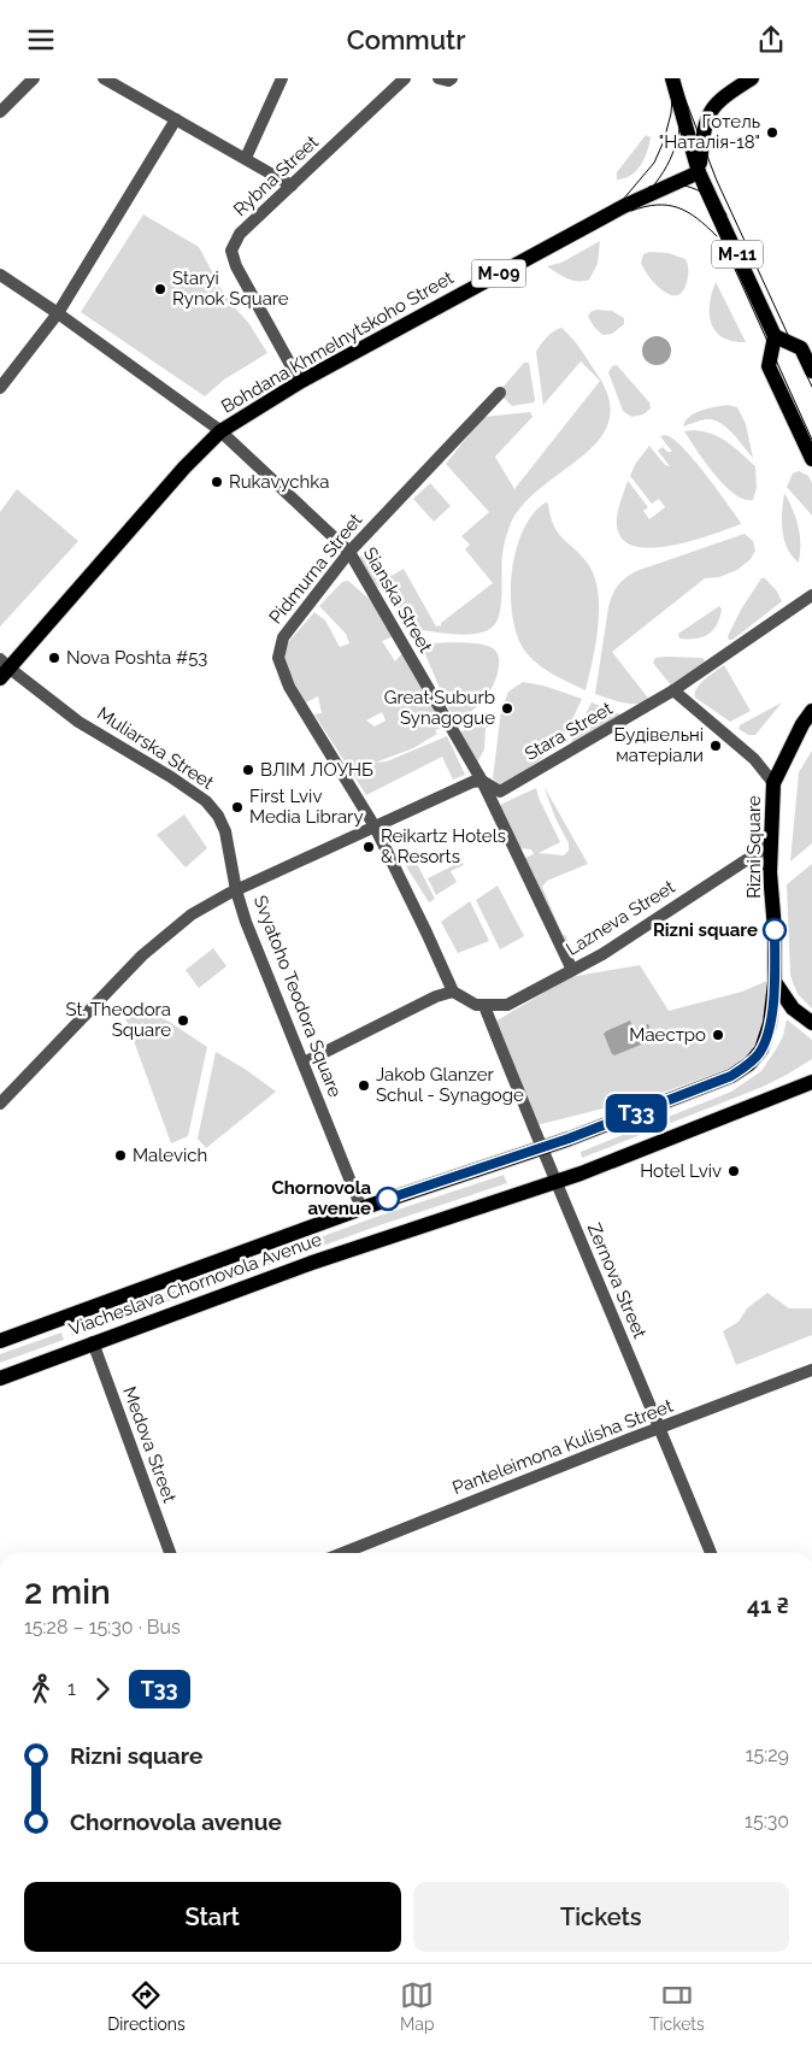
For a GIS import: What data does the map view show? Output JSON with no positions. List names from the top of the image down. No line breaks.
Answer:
{"streets":{"main road":["М-11","М-09","Bohdana Khmelnytskoho Street","Rizni Square","Viacheslava Chornovola Avenue"],"street":["Rybna Street","Pidmurna Street","Sianska Street","Stara Street","Muliarska Street","Lazneva Street","Svyatoho Teodora Square","Zernova Street","Medova Street","Panteleimona Kulisha Street"]},"crossings":[["Rybna Street","Bohdana Khmelnytskoho Street"],["М-11","Bohdana Khmelnytskoho Street"],["Bohdana Khmelnytskoho Street","Sianska Street"],["Bohdana Khmelnytskoho Street","Muliarska Street"],["Pidmurna Street","Sianska Street"],["Sianska Street","Stara Street"],["Sianska Street","Lazneva Street"],["Muliarska Street","Svyatoho Teodora Square"],["Rizni Square","Lazneva Street"],["Rizni Square","Viacheslava Chornovola Avenue"],["Lazneva Street","Zernova Street"],["Svyatoho Teodora Square","Viacheslava Chornovola Avenue"],["Zernova Street","Viacheslava Chornovola Avenue"],["Zernova Street","Panteleimona Kulisha Street"],["Viacheslava Chornovola Avenue","Medova Street"]],"places":["Готель \"Наталія-18\"","Staryi Rynok Square","Rukavychka","Nova Poshta #53","Great Suburb Synagogue","Будівельні матеріали","ВЛІМ ЛОУНБ","First Lviv Media Library","Reikartz Hotels & Resorts","Rizni square","St. Theodora Square","Маестро","Jakob Glanzer Schul - Synagoge","Malevich","Hotel Lviv","Chornovola avenue"],"lines":["bus line Т33"],"page":{"header":"Commutr","on_map":"Т33","heading":["2 min","15:28 – 15:30 · Bus","41 ₴"],"legs":["1","Т33"],"list":[{"name":"Rizni square","value":"15:29"},{"name":"Chornovola avenue","value":"15:30"}],"buttons":["Start","Tickets"],"tabs":["Directions","Map","Tickets"]}}
